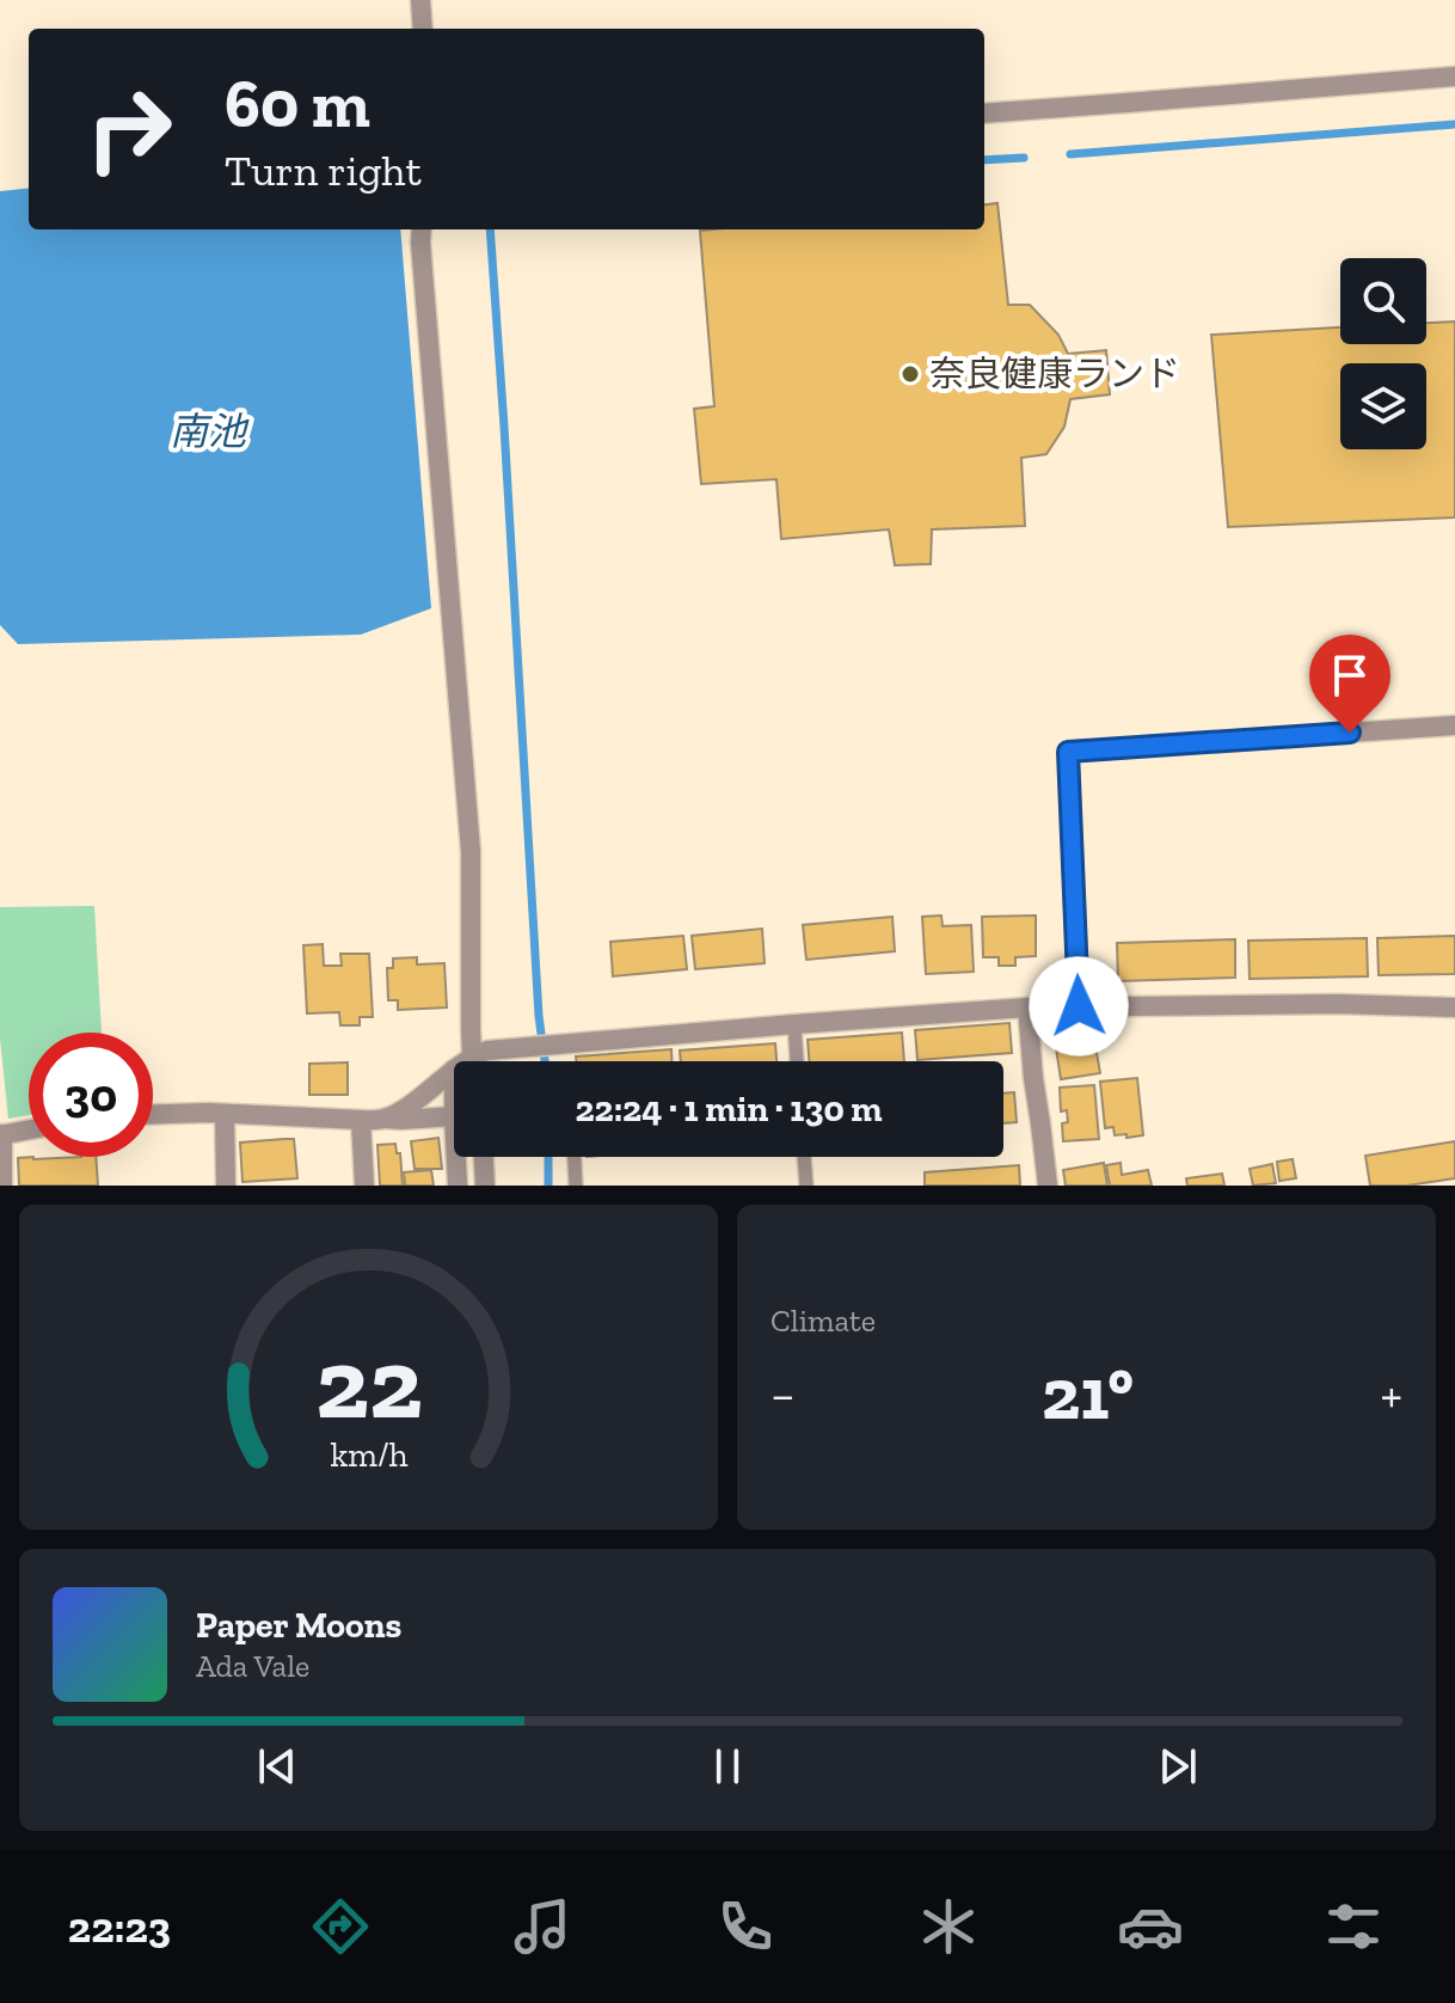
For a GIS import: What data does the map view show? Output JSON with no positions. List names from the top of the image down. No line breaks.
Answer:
{"water":["南池"],"places":["奈良健康ランド"],"page":{"turn":["60 m","Turn right"],"limit":"30","trip":"22:24 · 1 min · 130 m","tile":"Climate","heat":["−","21°","+"],"song":["Paper Moons","Ada Vale"],"tabs":"22:23","gauge":["22","km/h"]}}
